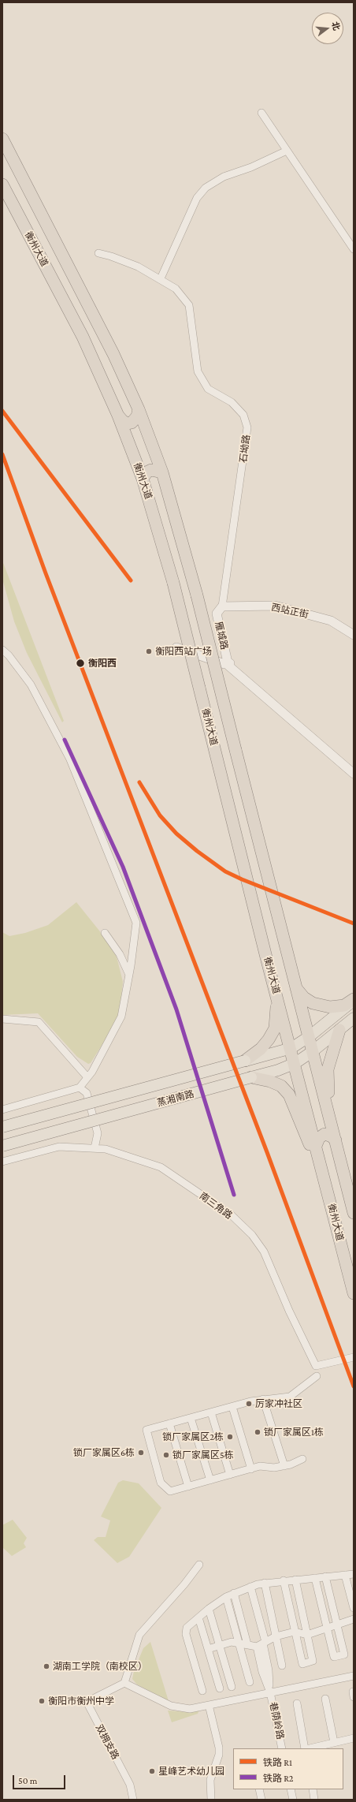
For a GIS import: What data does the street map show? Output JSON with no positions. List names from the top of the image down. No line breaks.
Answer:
{"streets":{"highway":["衡州大道"],"main road":["蒸湘南路"],"street":["石坳路","西站正街","雁城路","南三角路","巷荫岭路","双拥支路"]},"crossings":[["衡州大道","蒸湘南路"],["石坳路","西站正街"],["石坳路","雁城路"],["西站正街","雁城路"]],"places":["衡阳西站广场","衡阳西","厉家冲社区","锁厂家属区1栋","锁厂家属区2栋","锁厂家属区6栋","锁厂家属区5栋","湖南工学院（南校区）","衡阳市衡州中学","星峰艺术幼儿园"],"lines":["rail line R1","rail line R2"],"legend":["铁路 R1","铁路 R2"],"scale_bar":"50 m","north":"right"}
